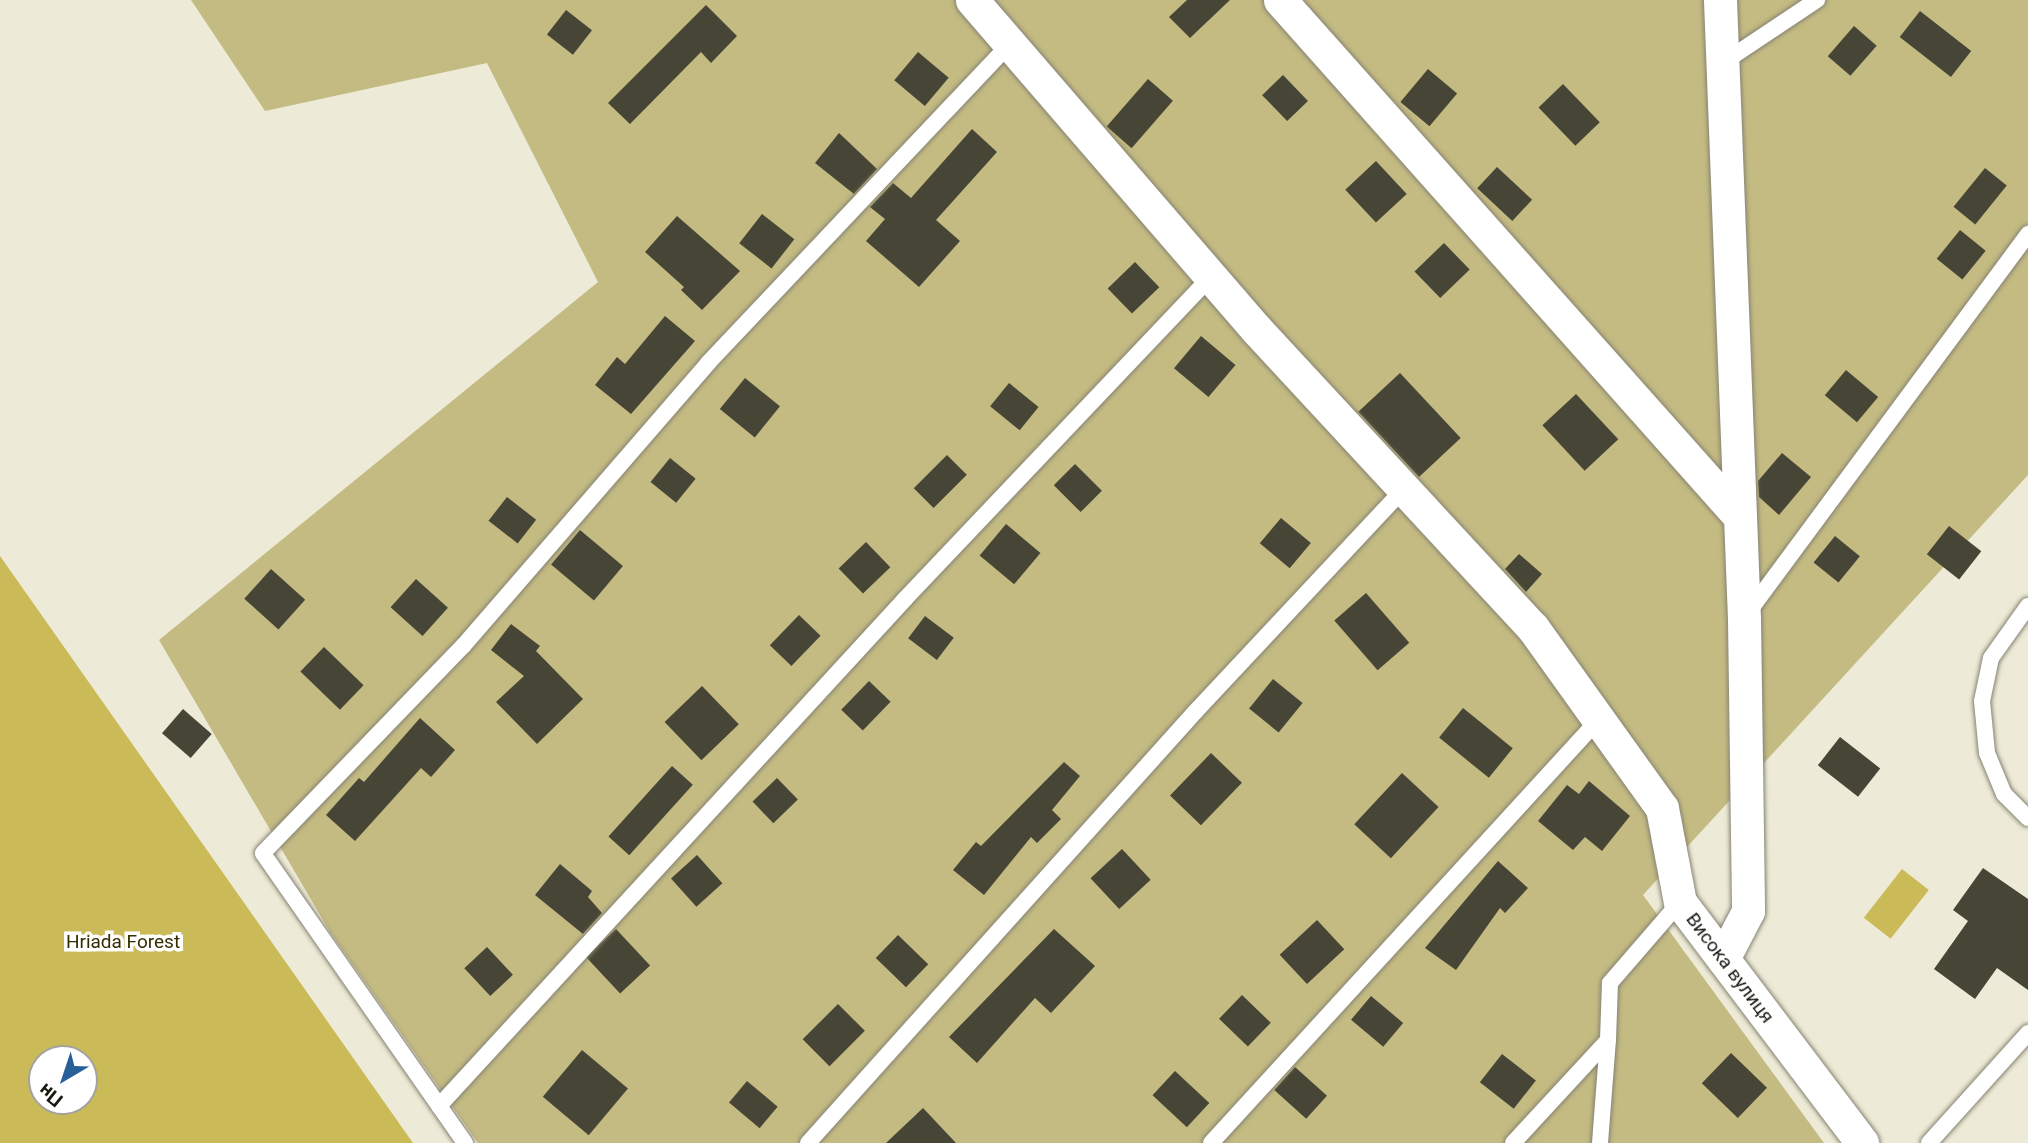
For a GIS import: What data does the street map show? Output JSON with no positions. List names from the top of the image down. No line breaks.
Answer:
{"streets":{"street":["Висока вулиця"]},"parks":["Hriada Forest"],"north":"bottom left"}
